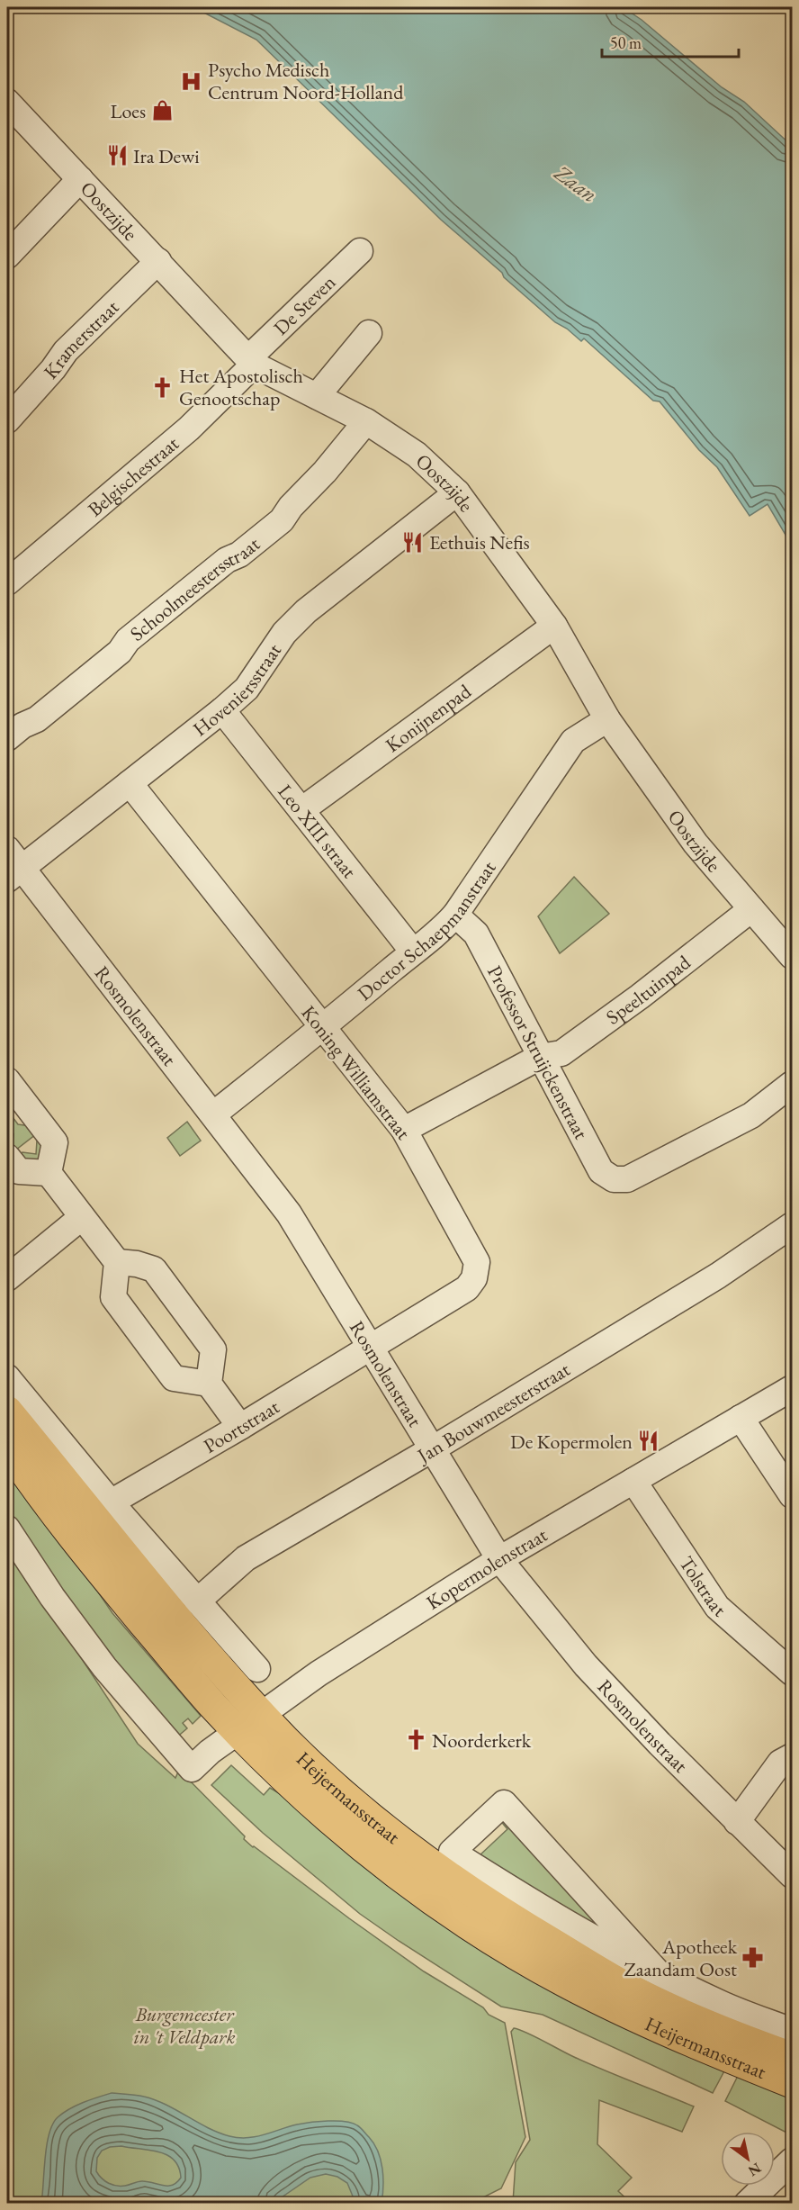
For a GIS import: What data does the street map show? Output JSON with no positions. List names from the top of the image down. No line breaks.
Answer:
{"streets":{"main road":["Heijermansstraat"],"street":["Oostzijde","De Steven","Kramerstraat","Belgischestraat","Schoolmeestersstraat","Hoveniersstraat","Konijnenpad","Leo XIII straat","Doctor Schaepmanstraat","Speeltuinpad","Rosmolenstraat","Professor Struijckenstraat","Koning Williamstraat","Jan Bouwmeesterstraat","Poortstraat","Kopermolenstraat","Tolstraat"]},"crossings":[["Oostzijde","De Steven"],["Oostzijde","Kramerstraat"],["Oostzijde","Belgischestraat"],["Oostzijde","Schoolmeestersstraat"],["Oostzijde","Hoveniersstraat"],["Oostzijde","Konijnenpad"],["Oostzijde","Doctor Schaepmanstraat"],["Oostzijde","Speeltuinpad"],["De Steven","Belgischestraat"],["Hoveniersstraat","Leo XIII straat"],["Hoveniersstraat","Rosmolenstraat"],["Hoveniersstraat","Koning Williamstraat"],["Konijnenpad","Leo XIII straat"],["Leo XIII straat","Doctor Schaepmanstraat"],["Doctor Schaepmanstraat","Rosmolenstraat"],["Doctor Schaepmanstraat","Professor Struijckenstraat"],["Doctor Schaepmanstraat","Koning Williamstraat"],["Speeltuinpad","Professor Struijckenstraat"],["Speeltuinpad","Koning Williamstraat"],["Rosmolenstraat","Koning Williamstraat"],["Rosmolenstraat","Jan Bouwmeesterstraat"],["Rosmolenstraat","Poortstraat"],["Rosmolenstraat","Kopermolenstraat"],["Koning Williamstraat","Poortstraat"],["Kopermolenstraat","Tolstraat"],["Kopermolenstraat","Heijermansstraat"]],"water":["Zaan"],"parks":["Burgemeester in 't Veldpark"],"places":{"hospital":["Psycho Medisch Centrum Noord-Holland"],"shop":["Loes"],"restaurant":["Ira Dewi","Eethuis Nefis","De Kopermolen"],"church":["Het Apostolisch Genootschap","Noorderkerk"],"pharmacy":["Apotheek Zaandam Oost"]},"scale_bar":"50 m","north":"bottom right"}
